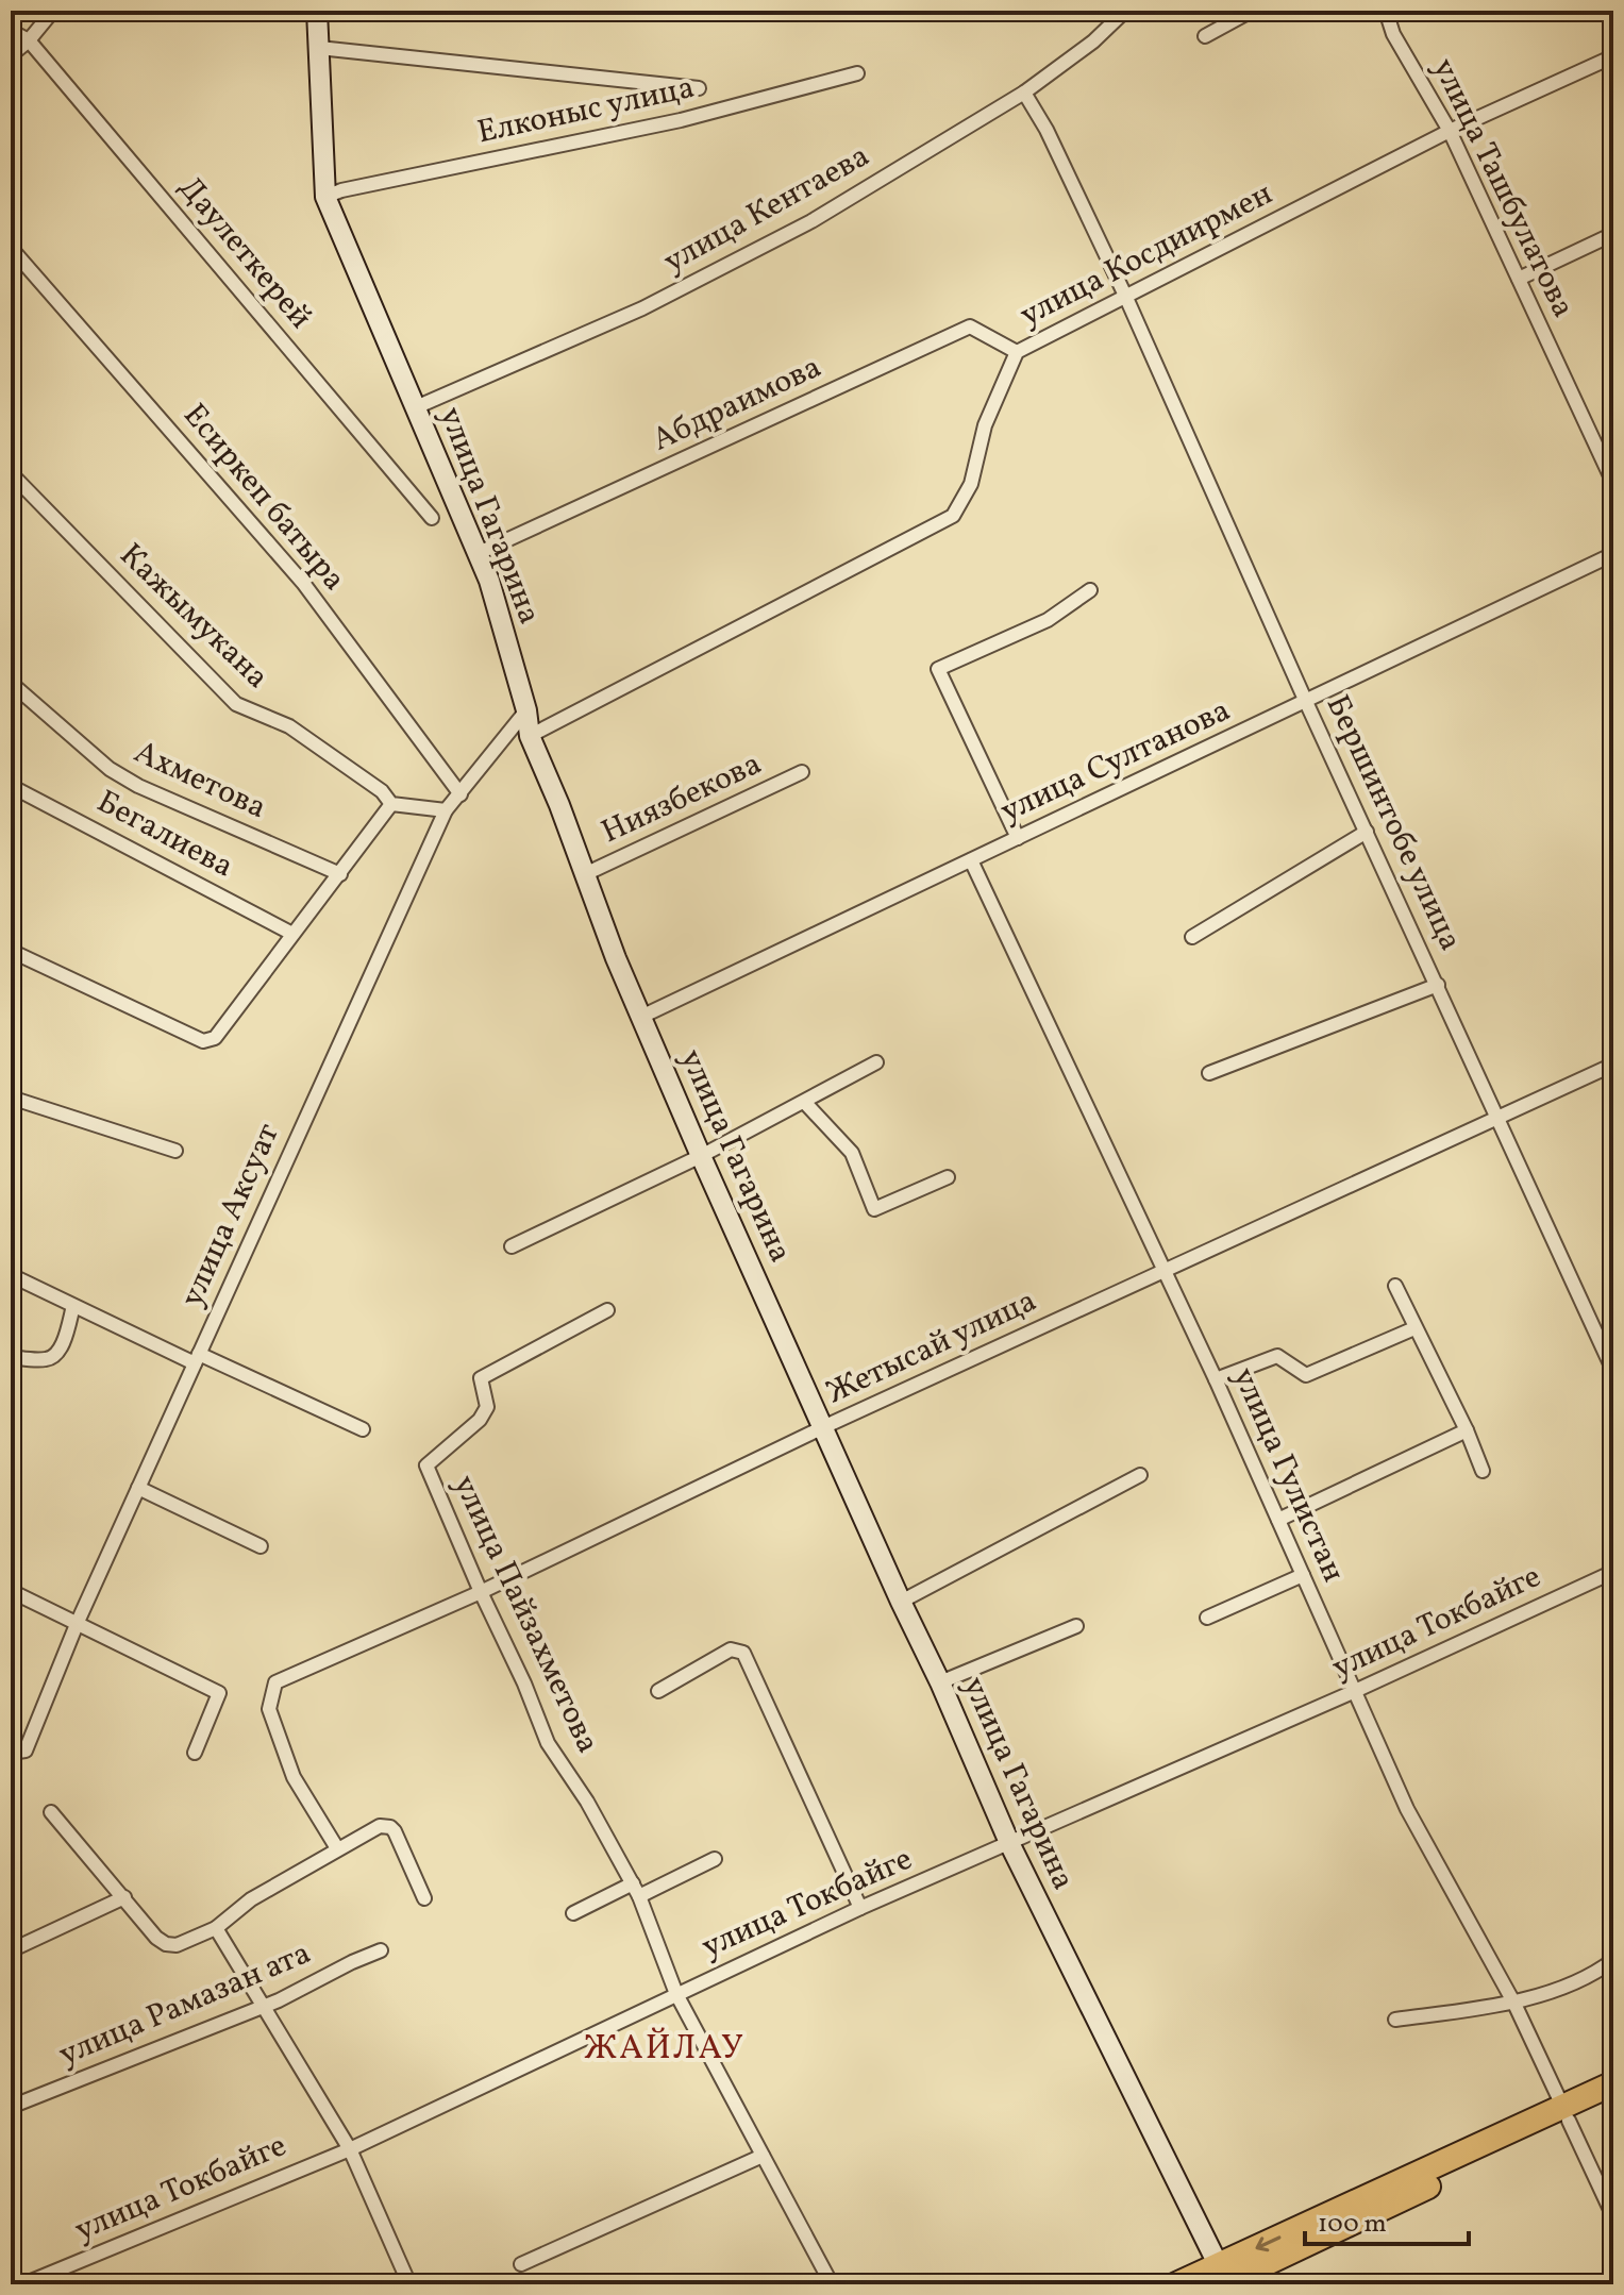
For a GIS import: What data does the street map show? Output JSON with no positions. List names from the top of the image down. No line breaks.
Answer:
{"streets":{"main road":["улица Гагарина"],"street":["Елконыс улица","улица Ташбулатова","улица Кентаева","Даулеткерей","улица Косдиирмен","Абдраимова","Есиркеп батыра","Кажымукана","улица Султанова","Ахметова","Ниязбекова","Бершинтобе улица","Бегалиева","улица Аксуат","Жетысай улица","улица Гулистан","улица Пайзахметова","улица Токбайге","улица Рамазан ата"]},"crossings":[["Елконыс улица","улица Гагарина"],["улица Ташбулатова","улица Косдиирмен"],["улица Кентаева","улица Гагарина"],["улица Кентаева","Бершинтобе улица"],["улица Косдиирмен","Абдраимова"],["улица Косдиирмен","улица Гагарина"],["улица Косдиирмен","Бершинтобе улица"],["Абдраимова","улица Гагарина"],["Есиркеп батыра","улица Аксуат"],["улица Гагарина","улица Султанова"],["улица Гагарина","Ниязбекова"],["улица Гагарина","улица Аксуат"],["улица Гагарина","Жетысай улица"],["улица Гагарина","улица Токбайге"],["улица Султанова","Бершинтобе улица"],["улица Султанова","улица Гулистан"],["Бершинтобе улица","Жетысай улица"],["Жетысай улица","улица Гулистан"],["Жетысай улица","улица Пайзахметова"],["улица Гулистан","улица Токбайге"],["улица Пайзахметова","улица Токбайге"]],"districts":["ЖАЙЛАУ"],"scale_bar":"100 m"}
